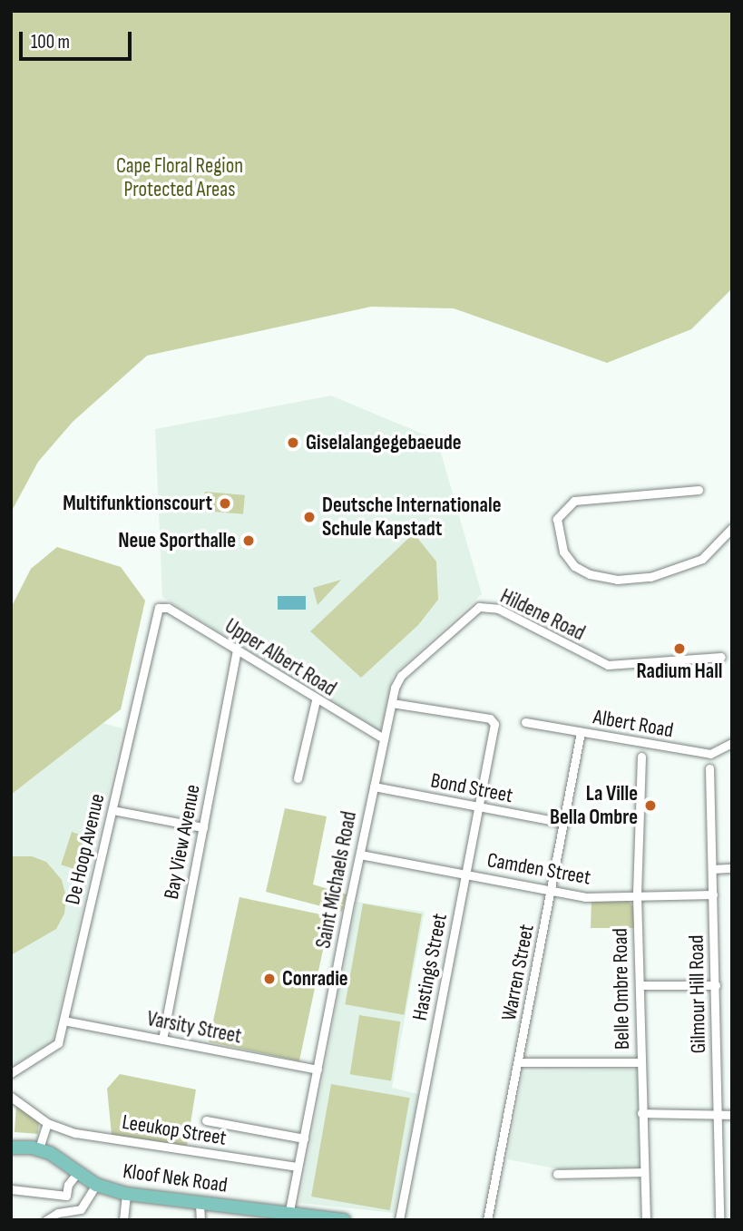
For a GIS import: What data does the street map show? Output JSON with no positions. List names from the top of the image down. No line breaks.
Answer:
{"streets":{"main road":["Kloof Nek Road"],"street":["Hildene Road","Upper Albert Road","Albert Road","Bond Street","Bay View Avenue","De Hoop Avenue","Camden Street","Saint Michaels Road","Hastings Street","Warren Street","Belle Ombre Road","Gilmour Hill Road","Varsity Street","Leeukop Street"]},"crossings":[["Hildene Road","Saint Michaels Road"],["Hildene Road","Hastings Street"],["Upper Albert Road","Bay View Avenue"],["Upper Albert Road","De Hoop Avenue"],["Upper Albert Road","Saint Michaels Road"],["Albert Road","Warren Street"],["Bond Street","Saint Michaels Road"],["Bond Street","Hastings Street"],["Bond Street","Warren Street"],["Bay View Avenue","Varsity Street"],["De Hoop Avenue","Varsity Street"],["Camden Street","Saint Michaels Road"],["Camden Street","Hastings Street"],["Camden Street","Warren Street"],["Camden Street","Belle Ombre Road"],["Camden Street","Gilmour Hill Road"],["Saint Michaels Road","Hastings Street"],["Saint Michaels Road","Varsity Street"],["Saint Michaels Road","Leeukop Street"],["Saint Michaels Road","Kloof Nek Road"]],"parks":["Cape Floral Region Protected Areas"],"places":["Giselalangegebaeude","Multifunktionscourt","Deutsche Internationale Schule Kapstadt","Neue Sporthalle","Radium Hall","La Ville Bella Ombre","Conradie"],"scale_bar":"100 m"}
